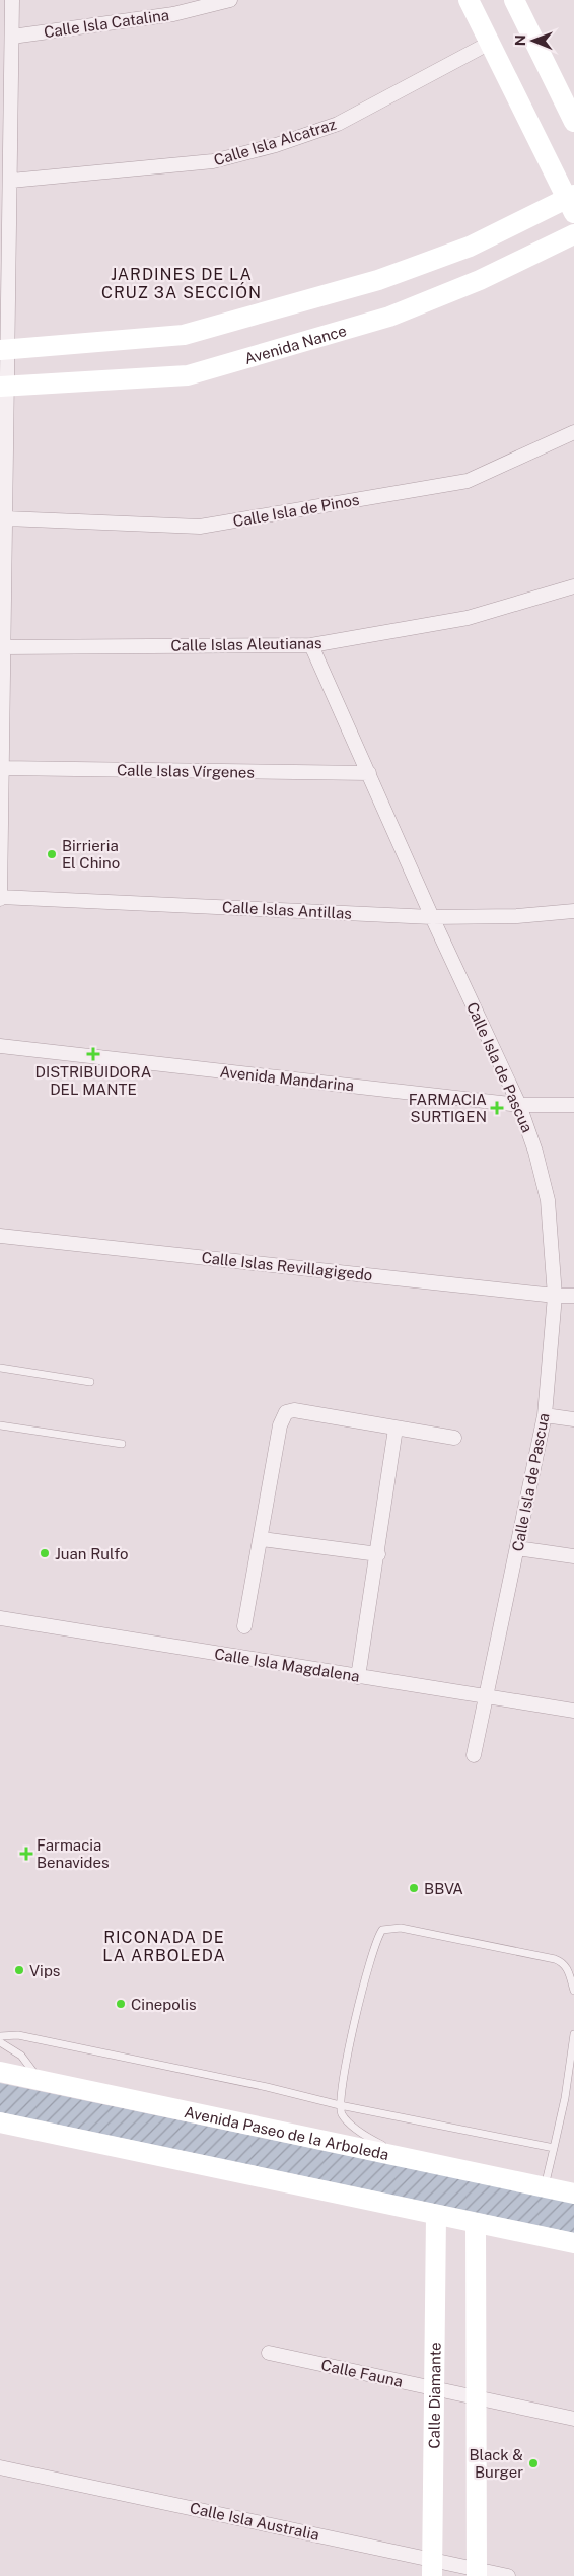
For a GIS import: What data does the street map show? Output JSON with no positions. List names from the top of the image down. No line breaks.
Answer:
{"streets":{"street":["Calle Isla Catalina","Calle Isla Alcatraz","Avenida Nance","Calle Isla de Pinos","Calle Islas Aleutianas","Calle Islas Vírgenes","Calle Islas Antillas","Calle Isla de Pascua","Avenida Mandarina","Calle Islas Revillagigedo","Calle Isla Magdalena","Avenida Paseo de la Arboleda","Calle Fauna","Calle Diamante","Calle Isla Australia"]},"crossings":[["Calle Islas Aleutianas","Calle Isla de Pascua"],["Calle Islas Vírgenes","Calle Isla de Pascua"],["Calle Islas Antillas","Calle Isla de Pascua"],["Calle Isla de Pascua","Avenida Mandarina"],["Calle Isla de Pascua","Calle Islas Revillagigedo"],["Calle Isla de Pascua","Calle Isla Magdalena"],["Calle Fauna","Calle Diamante"],["Calle Diamante","Calle Isla Australia"]],"districts":["JARDINES DE LA CRUZ 3A SECCIÓN","RICONADA DE LA ARBOLEDA"],"places":{"other":["Birrieria El Chino","Juan Rulfo","BBVA","Vips","Cinepolis","Black & Burger"],"health":["DISTRIBUIDORA DEL MANTE","FARMACIA SURTIGEN","Farmacia Benavides"]},"north":"left"}
